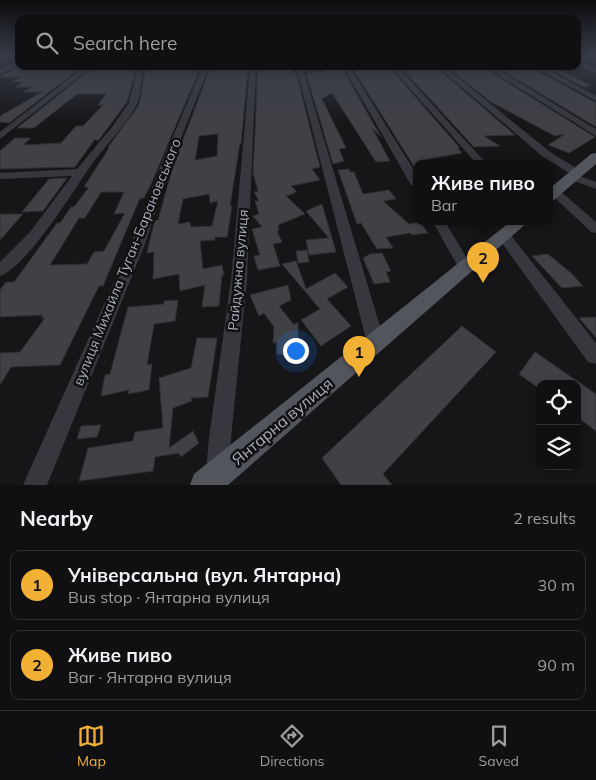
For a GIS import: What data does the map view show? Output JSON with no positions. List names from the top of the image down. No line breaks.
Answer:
{"streets":{"main road":["Янтарна вулиця"],"street":["вулиця Михайла Туган-Барановського","Райдужна вулиця"]},"crossings":[["Райдужна вулиця","Янтарна вулиця"]],"page":{"search":"Search here","popup":["Живе пиво","Bar"],"pins":["2","1"],"heading":["Nearby","2 results"],"list":[{"mark":"1","name":"Універсальна (вул. Янтарна)","note":"Bus stop · Янтарна вулиця","value":"30 m"},{"mark":"2","name":"Живе пиво","note":"Bar · Янтарна вулиця","value":"90 m"}],"nav":["Map","Directions","Saved"]}}
